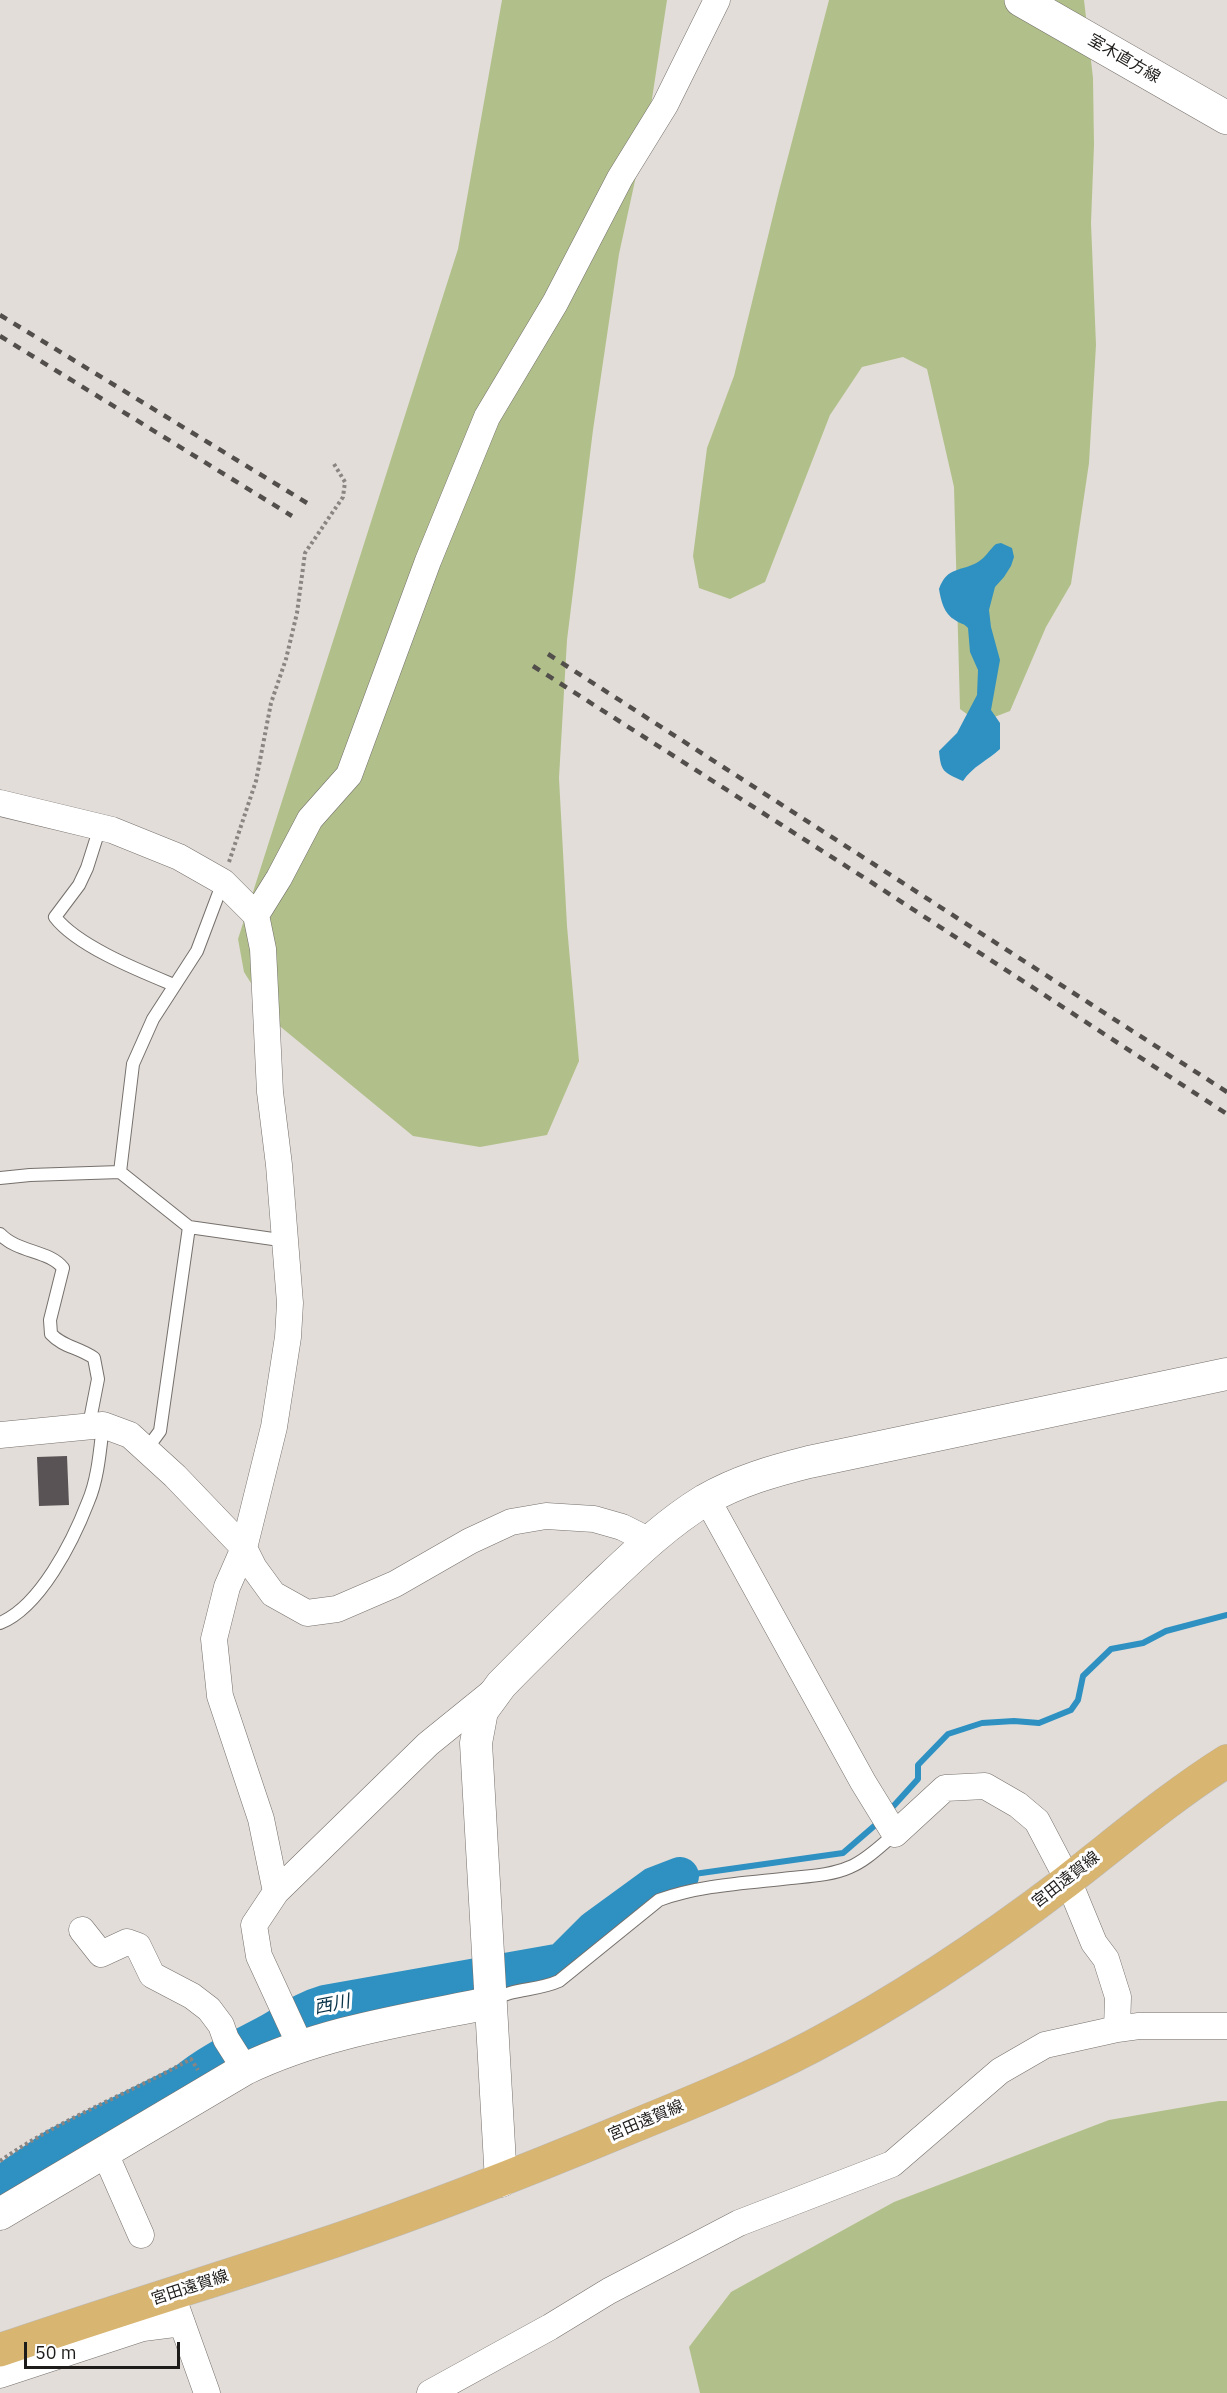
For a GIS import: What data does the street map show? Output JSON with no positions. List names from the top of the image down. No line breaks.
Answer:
{"streets":{"main road":["室木直方線","宮田遠賀線"]},"water":["西川"],"scale_bar":"50 m"}
